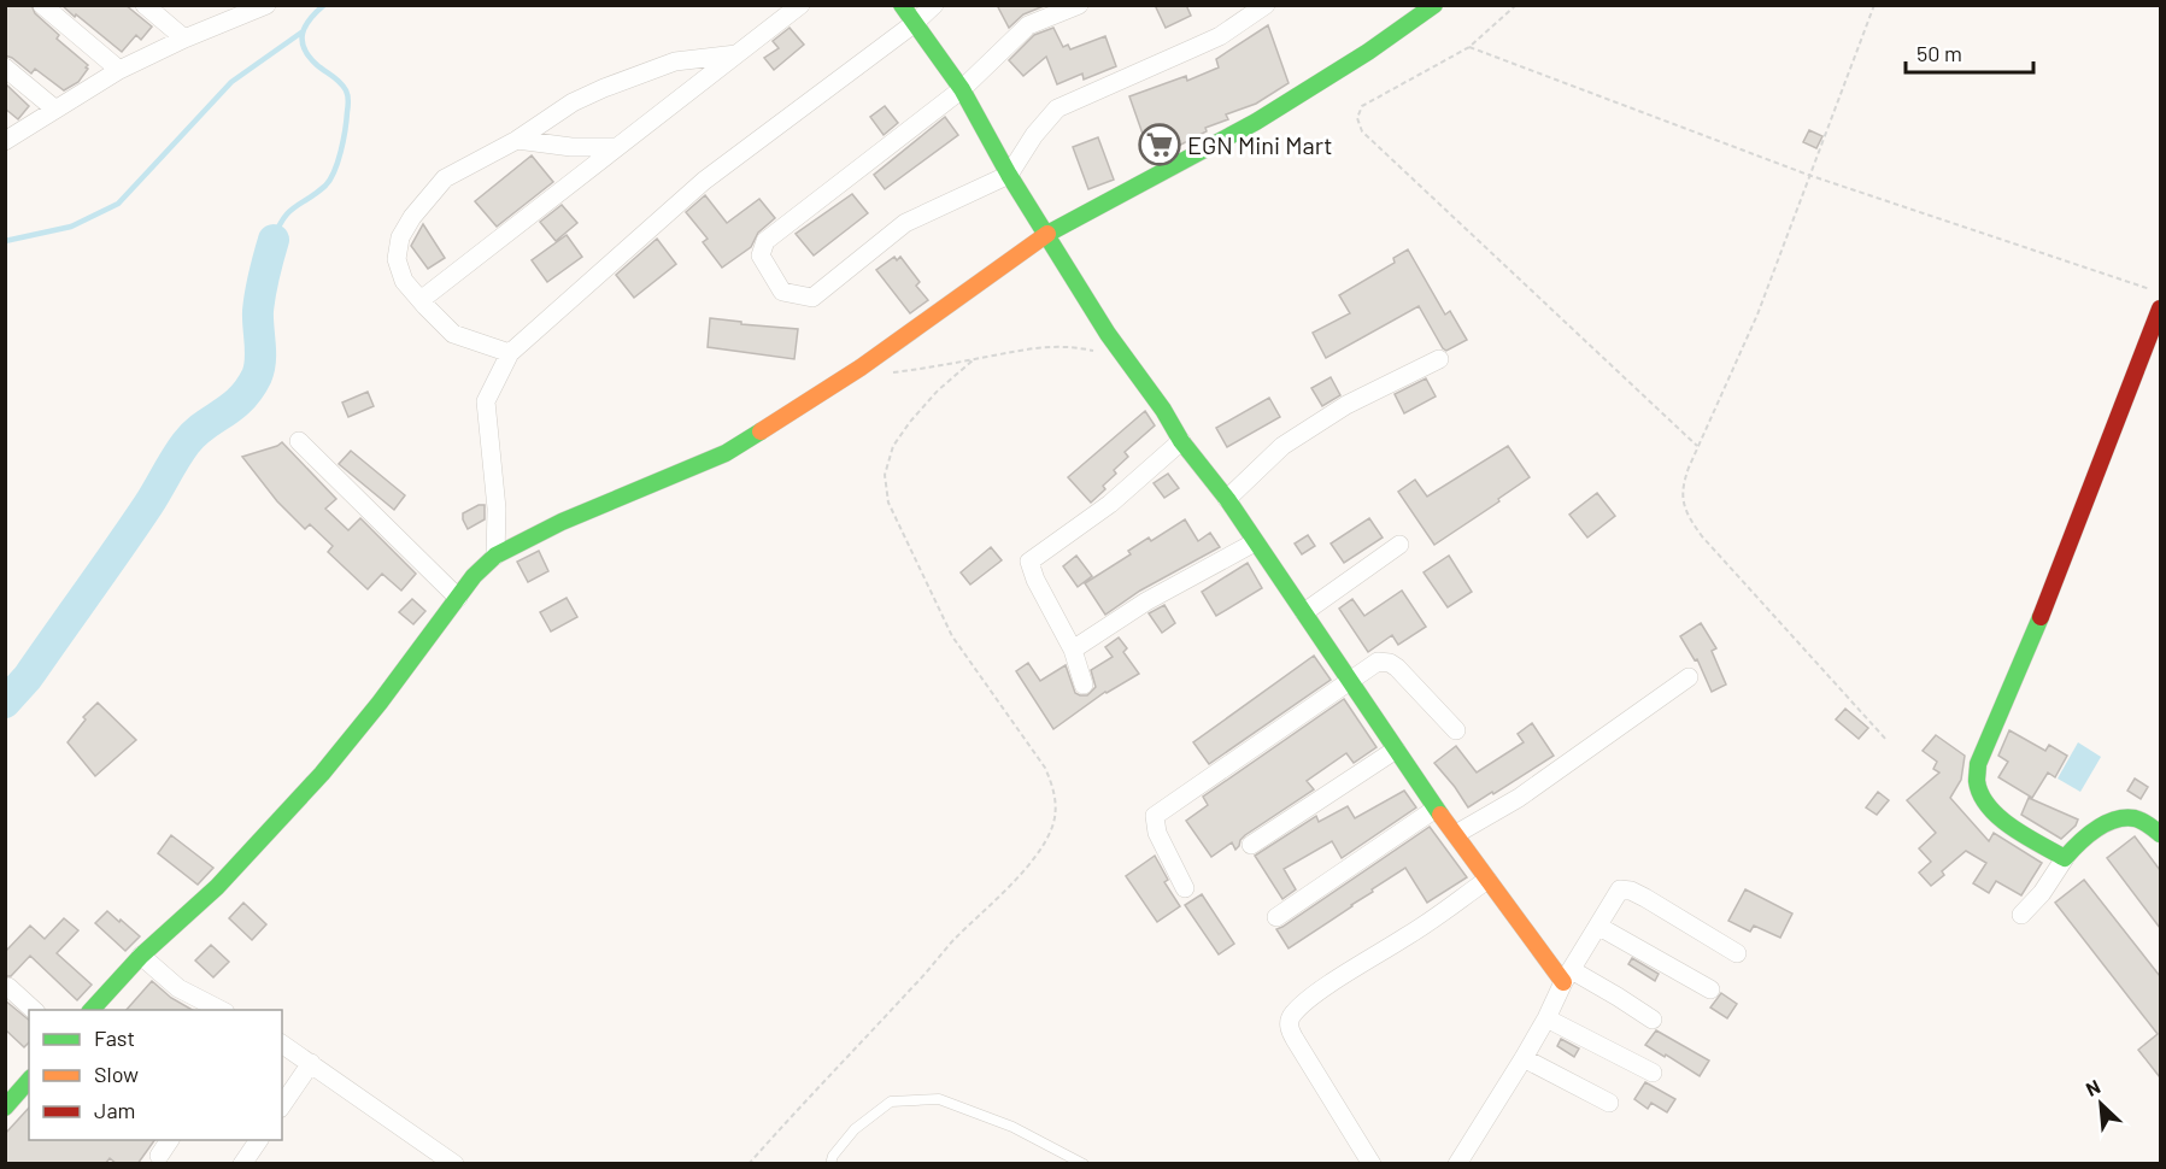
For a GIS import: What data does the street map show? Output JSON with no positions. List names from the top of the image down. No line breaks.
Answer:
{"places":{"supermarket":["EGN Mini Mart"]},"legend":["Fast","Slow","Jam"],"scale_bar":"50 m","north":"top left"}
